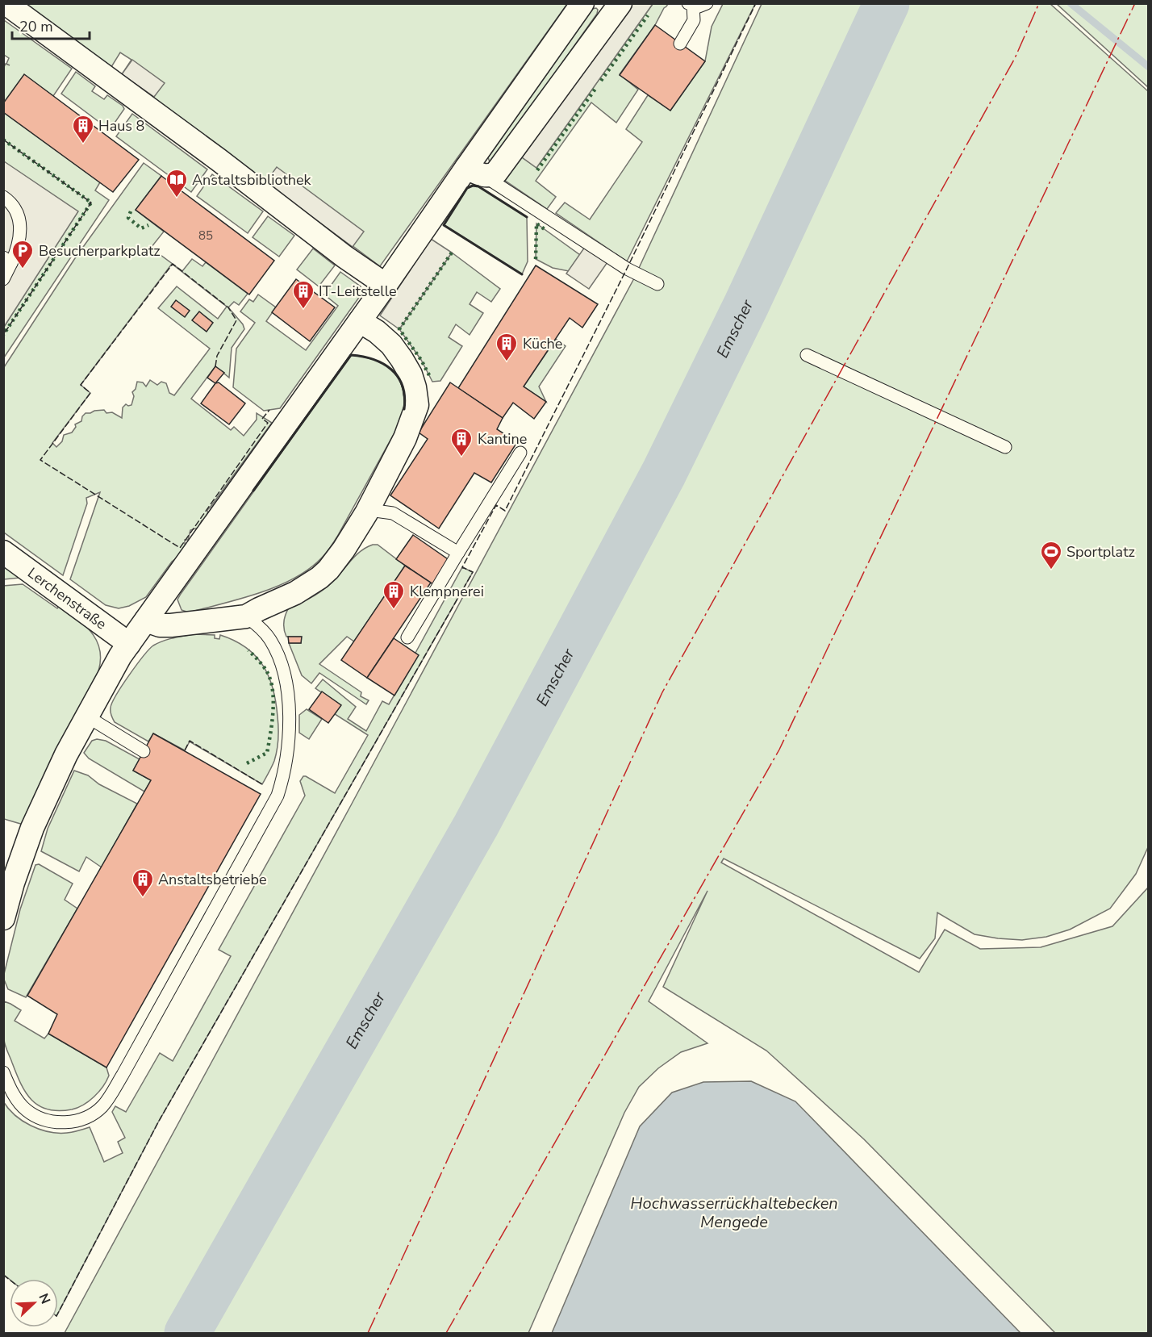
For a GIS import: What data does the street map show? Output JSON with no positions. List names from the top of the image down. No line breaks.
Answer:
{"streets":{"street":["Lerchenstraße"]},"water":["Emscher","Hochwasserrückhaltebecken Mengede"],"places":{"building":["Haus 8","IT-Leitstelle","Küche","Kantine","Klempnerei","Anstaltsbetriebe"],"library":["Anstaltsbibliothek"],"parking":["Besucherparkplatz"],"sports":["Sportplatz"]},"house_numbers":["85"],"scale_bar":"20 m","north":"top right"}
